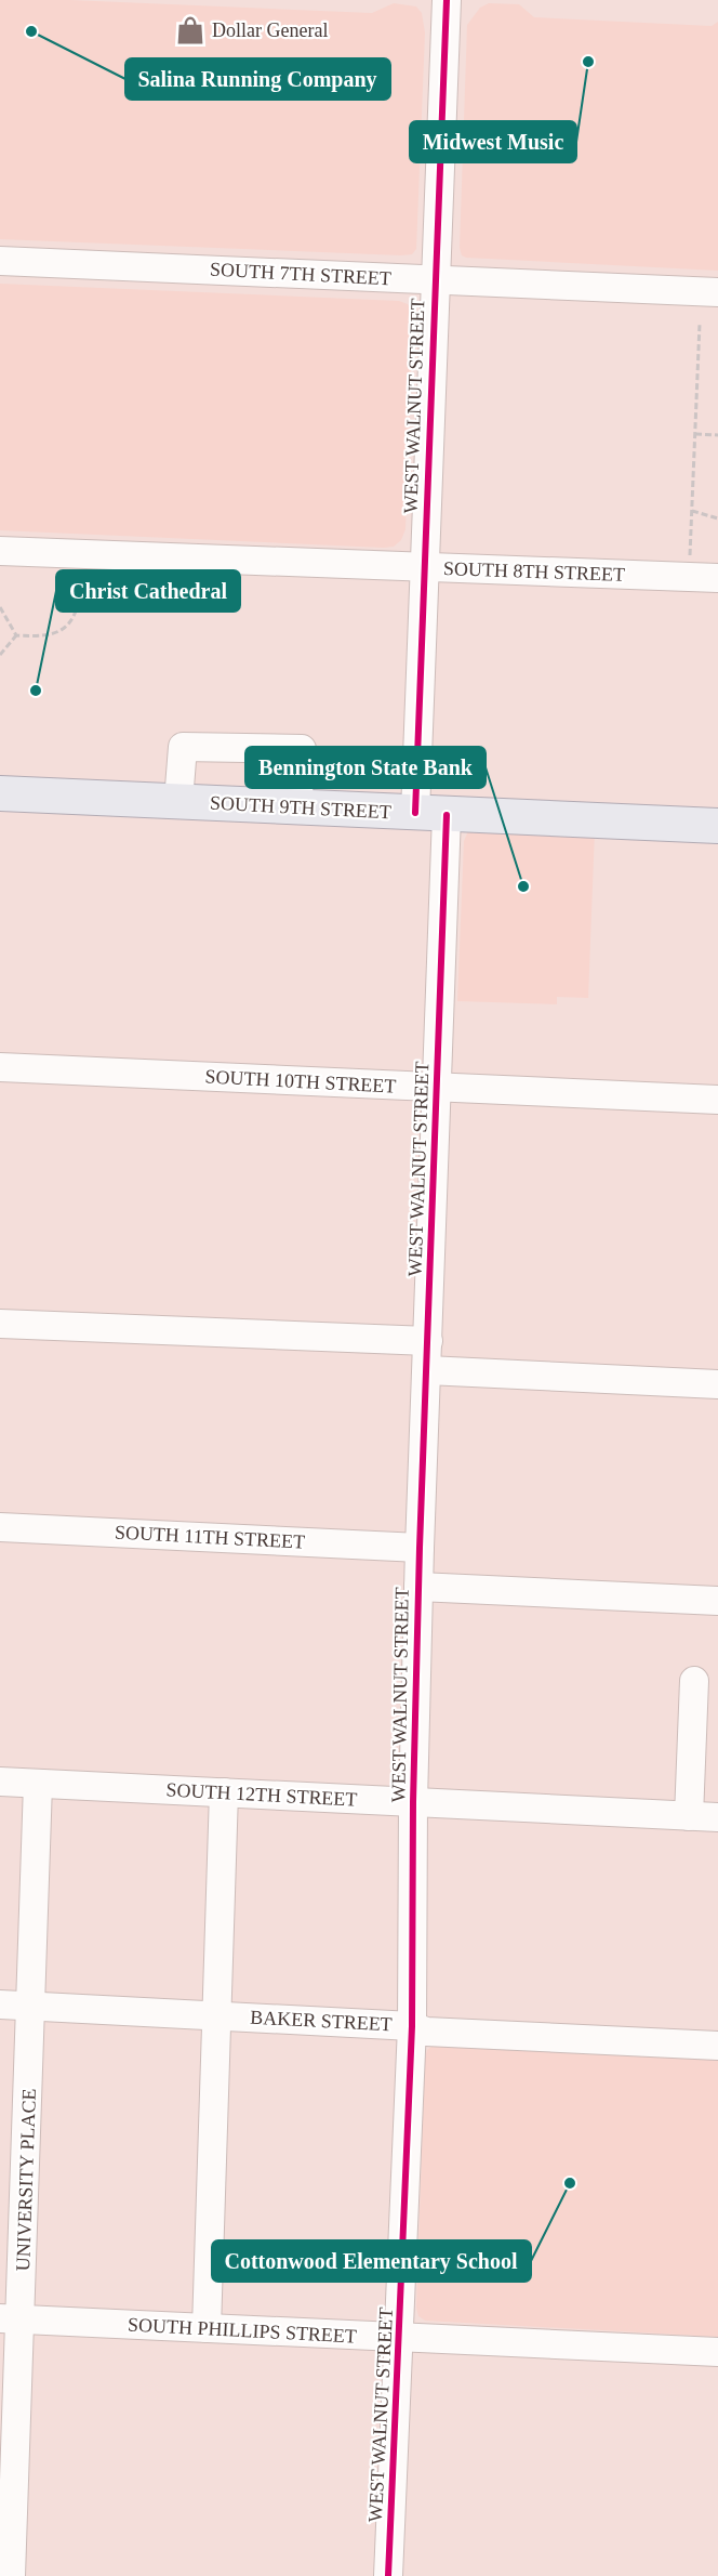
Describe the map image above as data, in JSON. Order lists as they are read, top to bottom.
{
  "streets": {
    "main road": ["SOUTH 9TH STREET"],
    "street": [
      "SOUTH 7TH STREET",
      "WEST WALNUT STREET",
      "SOUTH 8TH STREET",
      "SOUTH 10TH STREET",
      "SOUTH 11TH STREET",
      "SOUTH 12TH STREET",
      "BAKER STREET",
      "UNIVERSITY PLACE",
      "SOUTH PHILLIPS STREET"
    ]
  },
  "crossings": [
    ["SOUTH 7TH STREET", "WEST WALNUT STREET"],
    ["WEST WALNUT STREET", "SOUTH 8TH STREET"],
    ["WEST WALNUT STREET", "SOUTH 9TH STREET"],
    ["WEST WALNUT STREET", "SOUTH 10TH STREET"],
    ["WEST WALNUT STREET", "SOUTH 11TH STREET"],
    ["WEST WALNUT STREET", "SOUTH 12TH STREET"],
    ["WEST WALNUT STREET", "BAKER STREET"],
    ["WEST WALNUT STREET", "SOUTH PHILLIPS STREET"],
    ["SOUTH 12TH STREET", "UNIVERSITY PLACE"],
    ["BAKER STREET", "UNIVERSITY PLACE"],
    ["UNIVERSITY PLACE", "SOUTH PHILLIPS STREET"]
  ],
  "places": {
    "shop": ["Dollar General"],
    "other": [
      "Salina Running Company",
      "Midwest Music",
      "Christ Cathedral",
      "Bennington State Bank",
      "Cottonwood Elementary School"
    ]
  }
}
